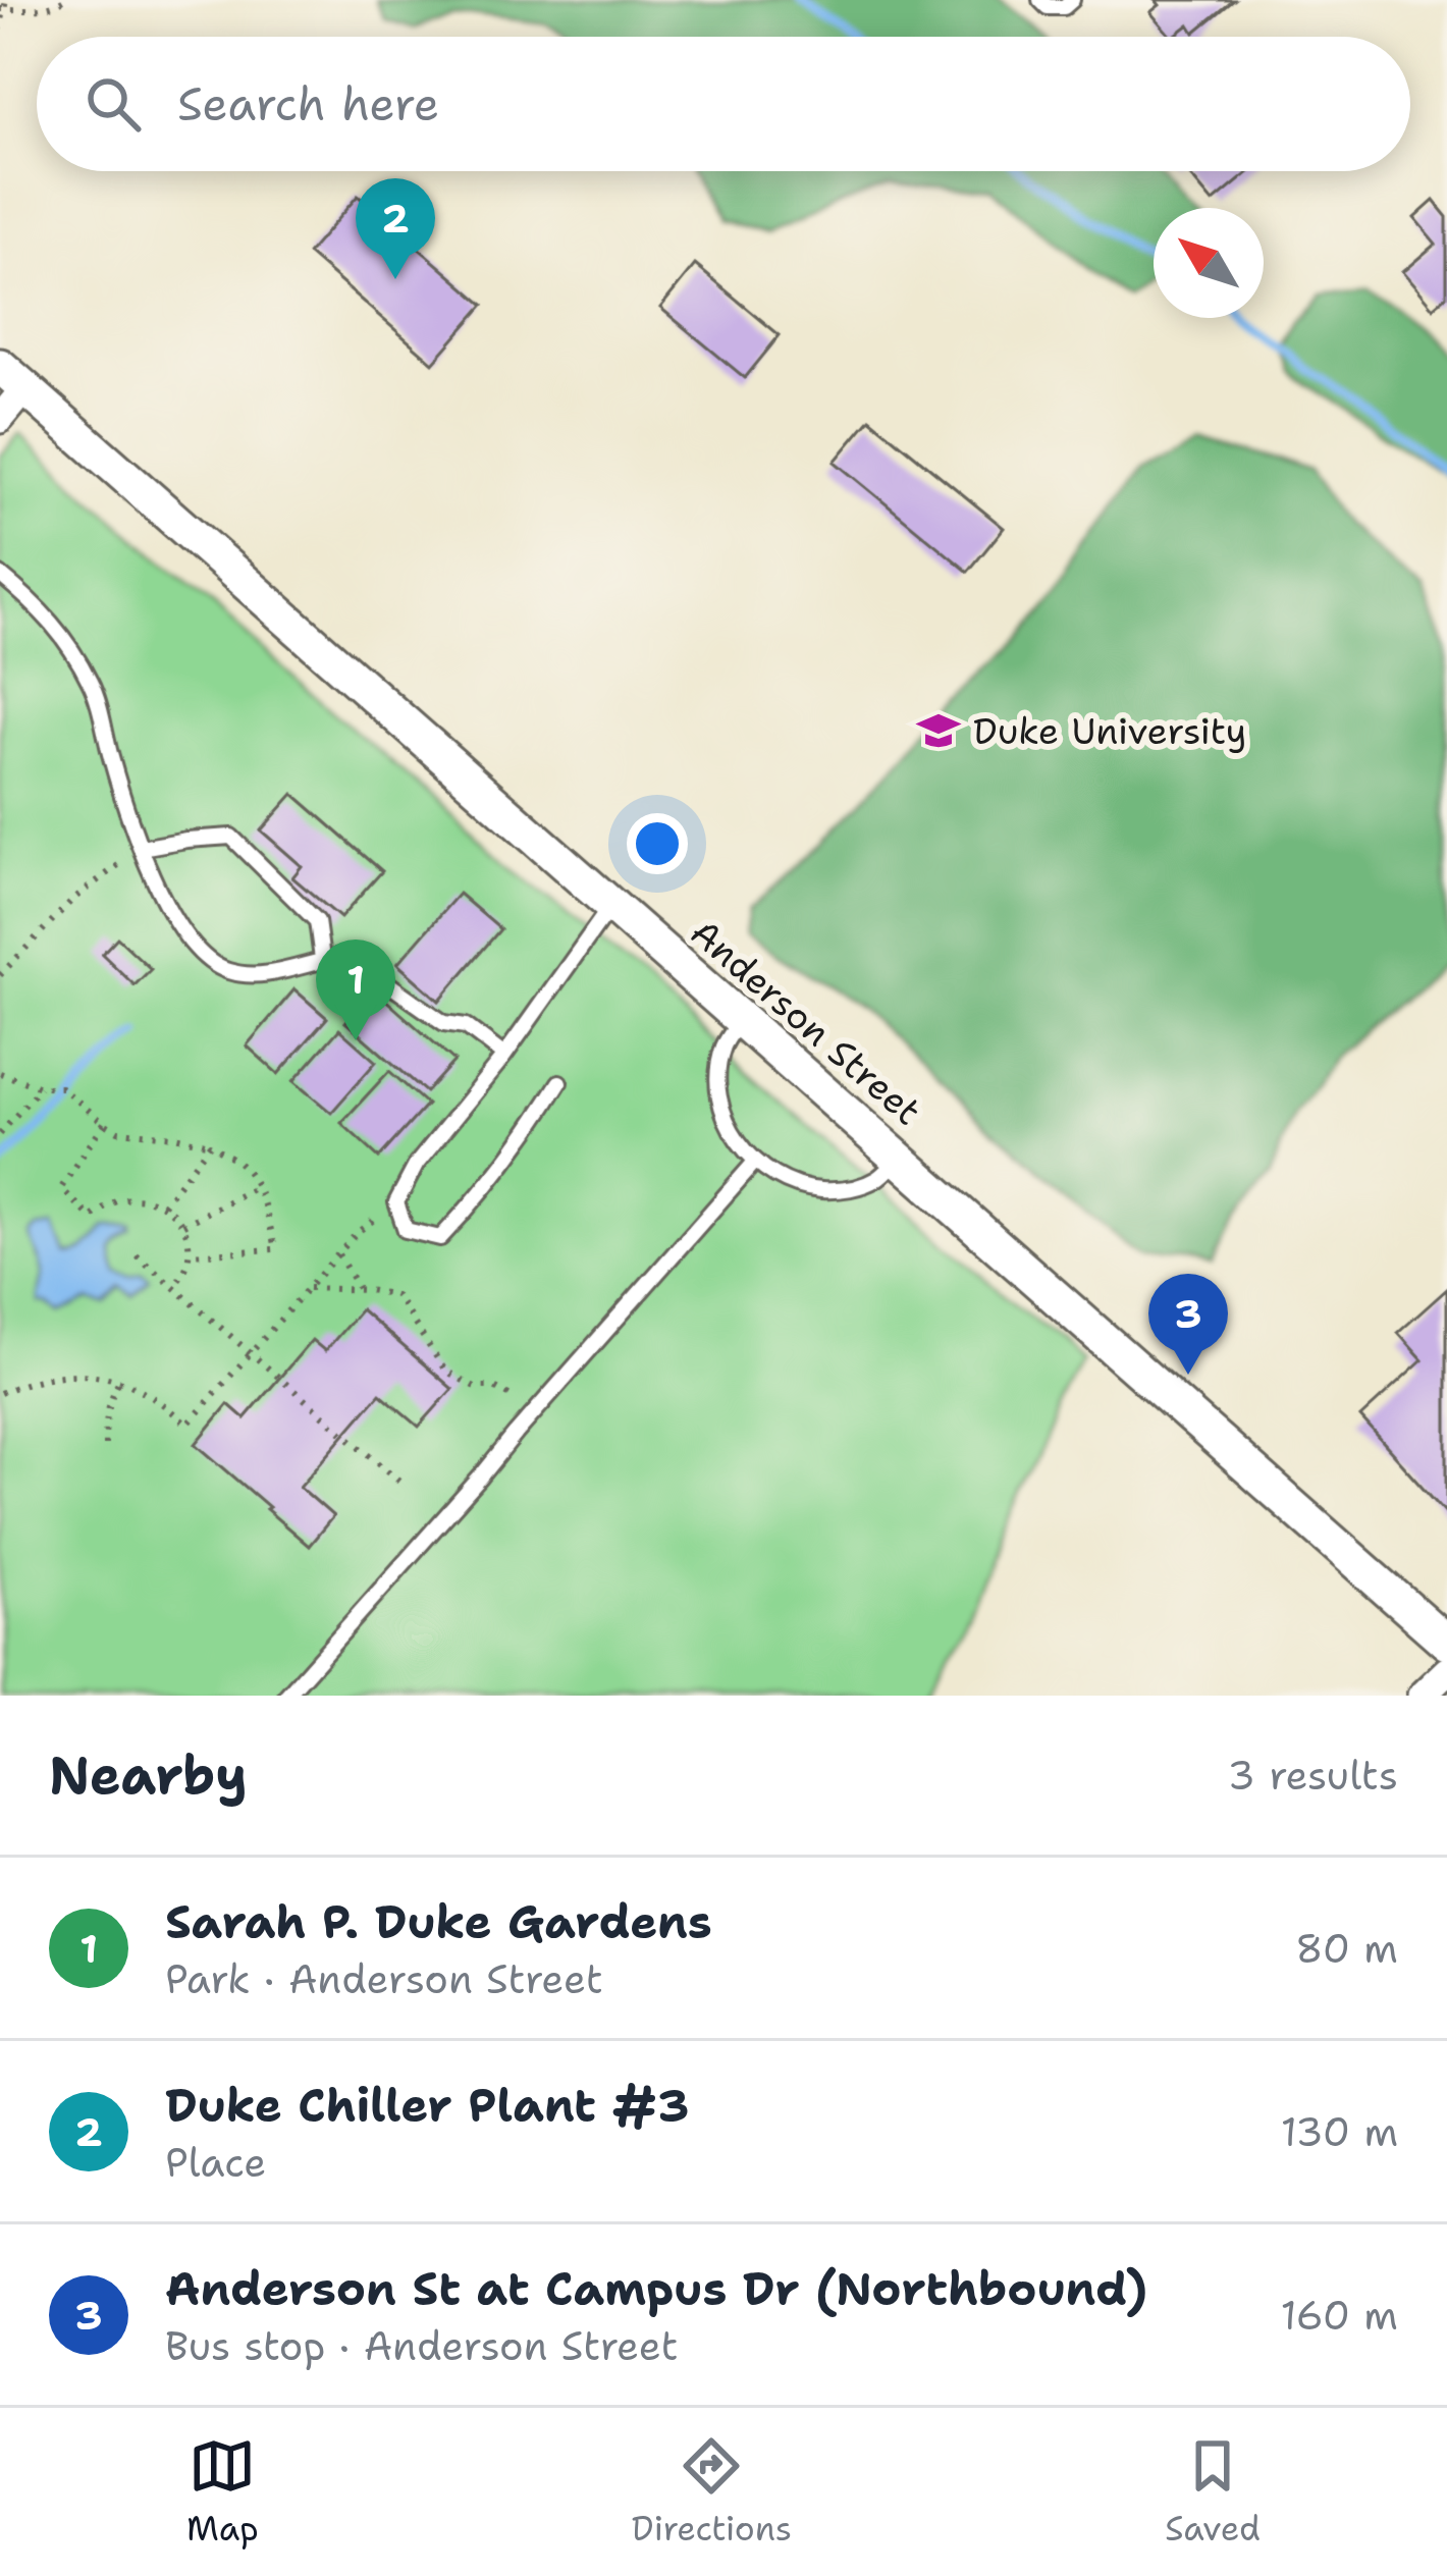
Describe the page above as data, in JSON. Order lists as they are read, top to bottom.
{
  "streets": {
    "street": ["Anderson Street"]
  },
  "places": {
    "school or university": ["Duke University"]
  },
  "north": "top left",
  "page": {
    "search": "Search here",
    "pins": ["2", "1", "3"],
    "heading": ["Nearby", "3 results"],
    "list": [
      {
        "mark": "1",
        "name": "Sarah P. Duke Gardens",
        "note": "Park · Anderson Street",
        "value": "80 m"
      },
      {
        "mark": "2",
        "name": "Duke Chiller Plant #3",
        "note": "Place",
        "value": "130 m"
      },
      {
        "mark": "3",
        "name": "Anderson St at Campus Dr (Northbound)",
        "note": "Bus stop · Anderson Street",
        "value": "160 m"
      }
    ],
    "nav": ["Map", "Directions", "Saved"]
  }
}
